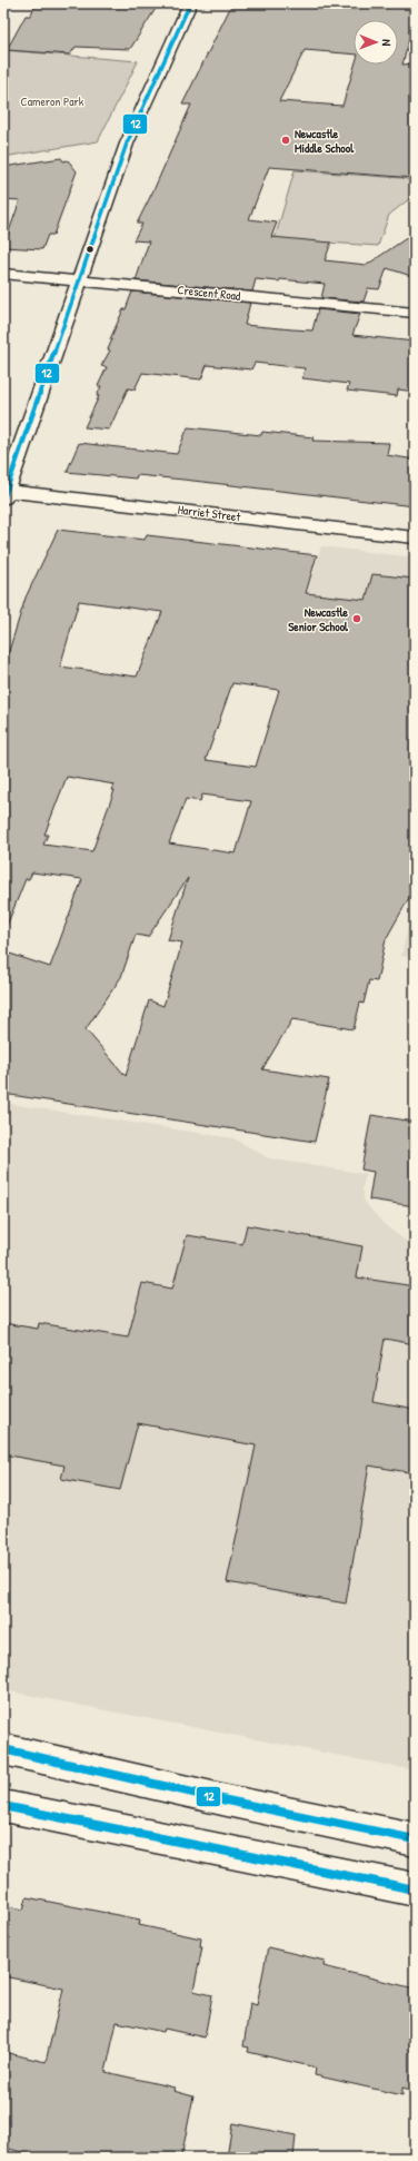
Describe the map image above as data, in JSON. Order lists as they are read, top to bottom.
{
  "streets": {
    "street": ["Crescent Road", "Harriet Street"]
  },
  "parks": ["Cameron Park"],
  "places": ["Newcastle Middle School", "Newcastle Senior School"],
  "lines": ["transit line 12"],
  "north": "right"
}
